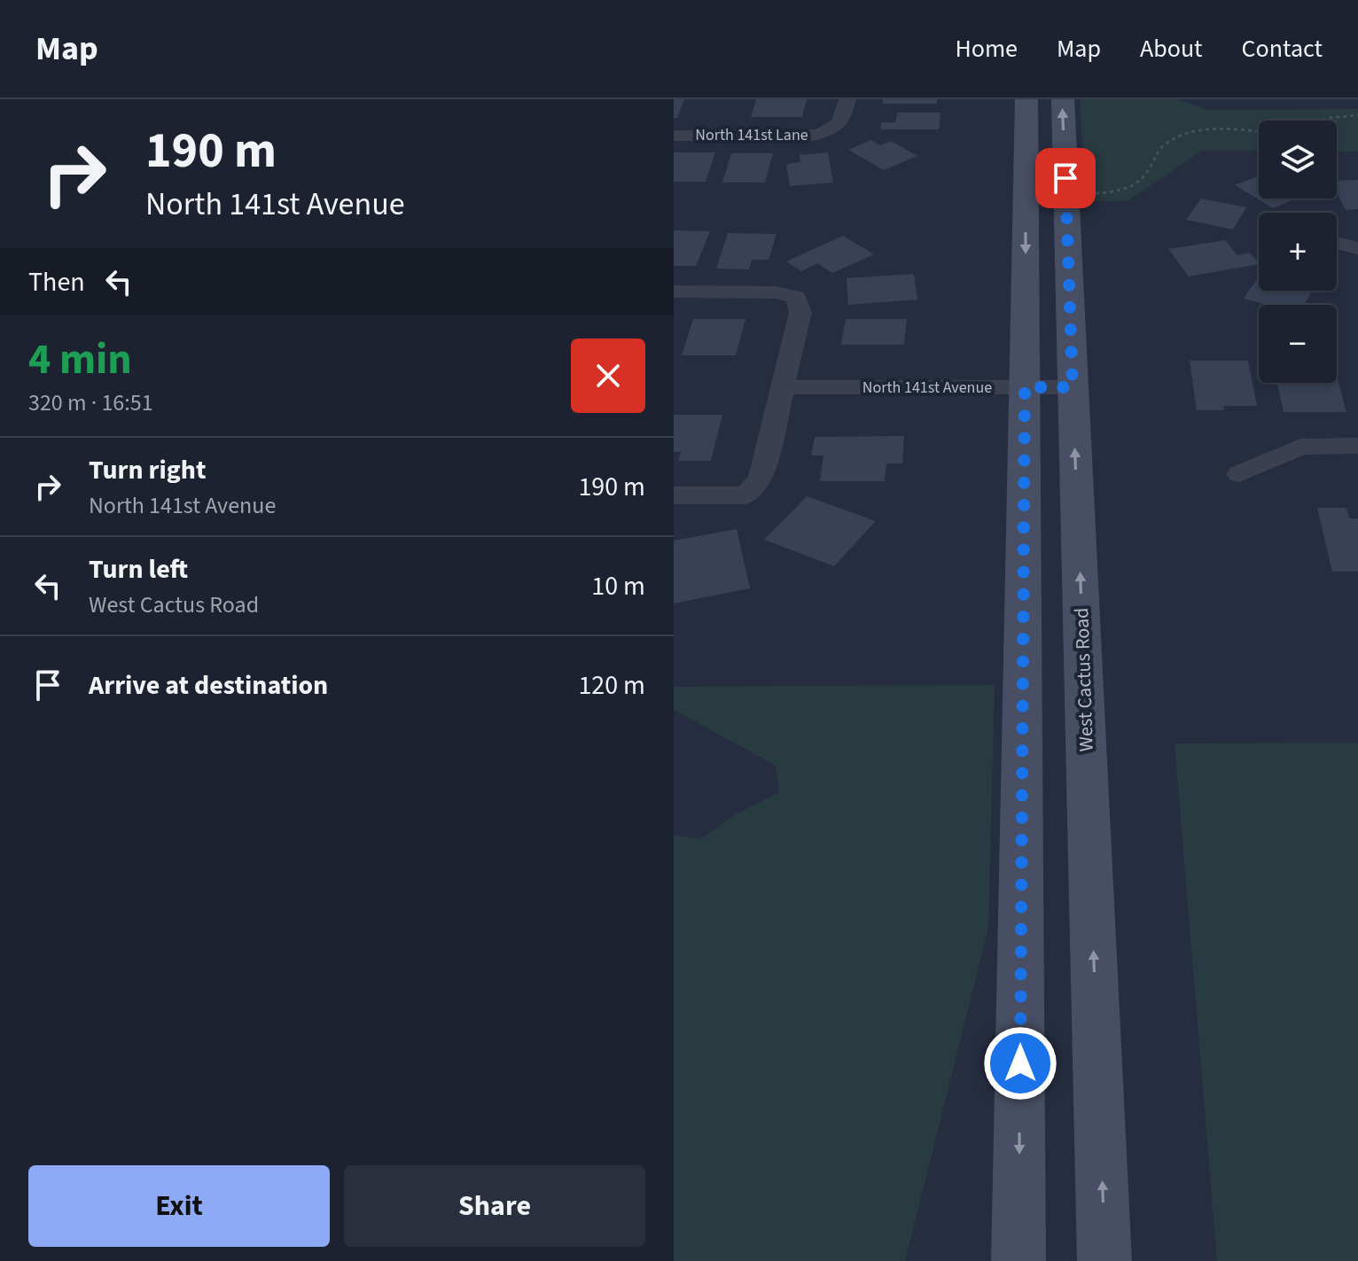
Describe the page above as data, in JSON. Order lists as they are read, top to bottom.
{
  "streets": {
    "main road": ["West Cactus Road"],
    "street": ["North 141st Lane", "North 141st Avenue"]
  },
  "crossings": [
    ["North 141st Avenue", "West Cactus Road"]
  ],
  "page": {
    "header": "Map",
    "nav": [
      "Home",
      "Map",
      "About",
      "Contact"
    ],
    "turn": ["190 m", "North 141st Avenue"],
    "map_buttons": ["+", "−"],
    "then": "Then",
    "heading": ["4 min", "320 m · 16:51"],
    "list": [
      {
        "name": "Turn right",
        "note": "North 141st Avenue",
        "value": "190 m"
      },
      {
        "name": "Turn left",
        "note": "West Cactus Road",
        "value": "10 m"
      },
      {
        "name": "Arrive at destination",
        "value": "120 m"
      }
    ],
    "buttons": ["Exit", "Share"]
  }
}
